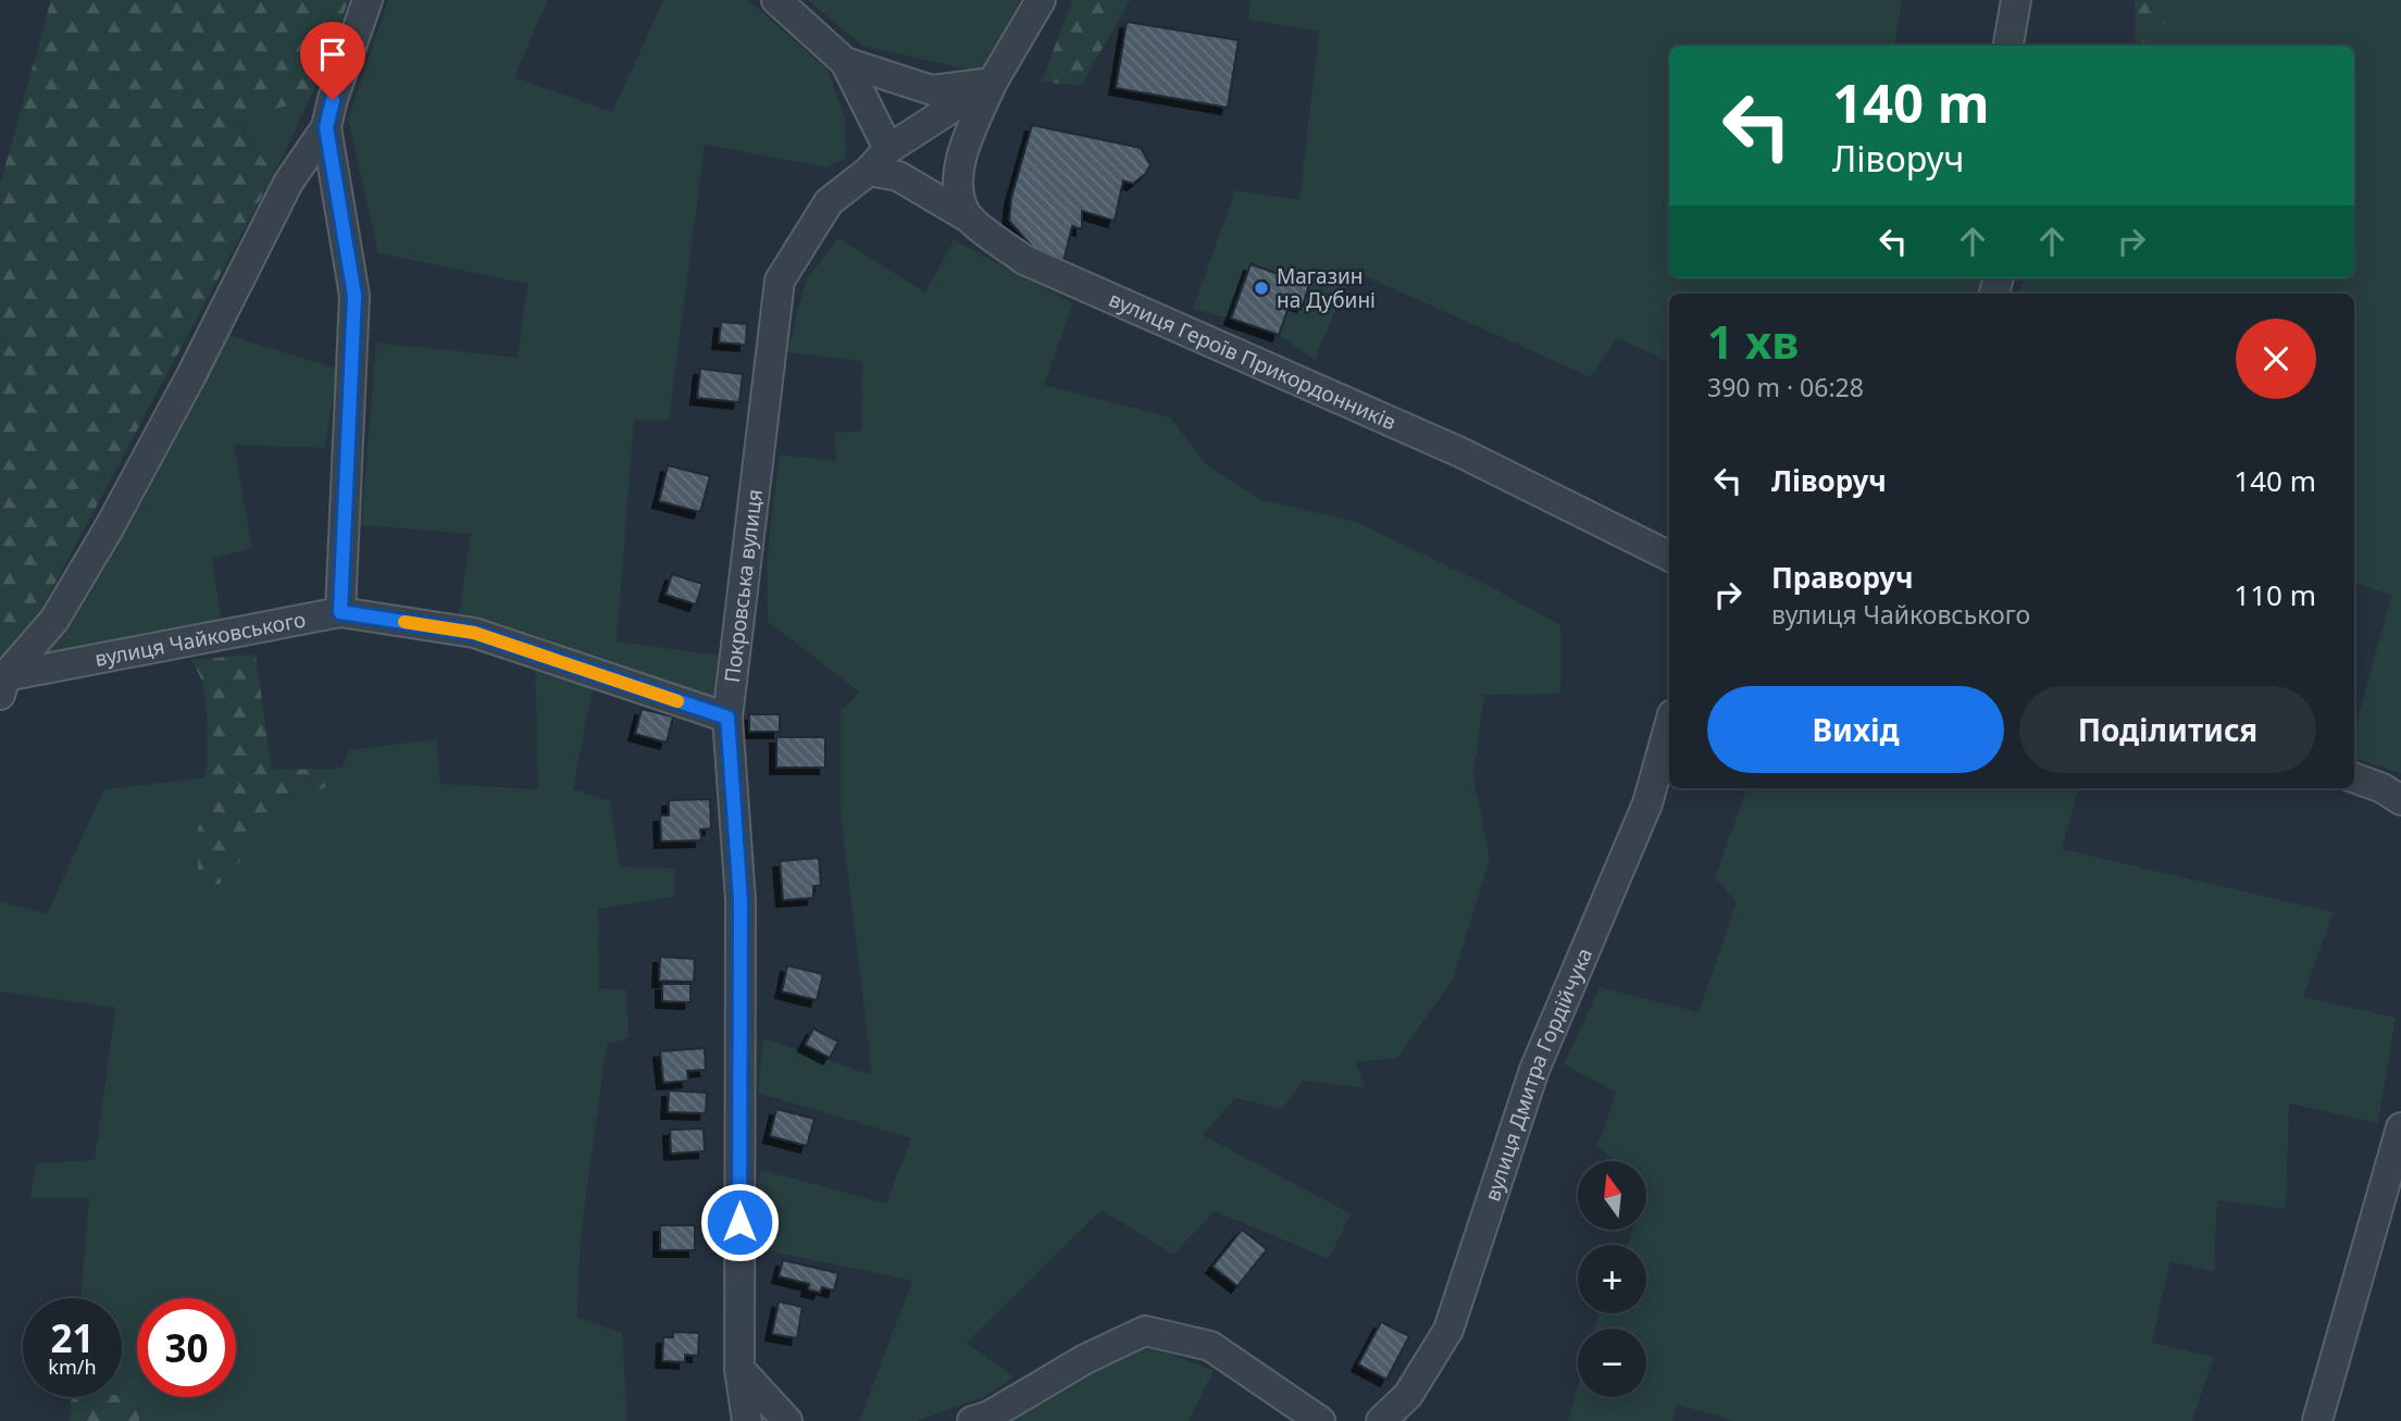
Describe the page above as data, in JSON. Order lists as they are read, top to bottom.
{
  "streets": {
    "street": [
      "вулиця Героїв Прикордонників",
      "Покровська вулиця",
      "вулиця Чайковського",
      "вулиця Дмитра Гордійчука"
    ]
  },
  "crossings": [
    ["вулиця Героїв Прикордонників", "Покровська вулиця"],
    ["Покровська вулиця", "вулиця Чайковського"]
  ],
  "places": ["Магазин на Дубині"],
  "north": "top",
  "page": {
    "turn": ["140 m", "Ліворуч"],
    "heading": ["1 хв", "390 m · 06:28"],
    "list": [
      {
        "name": "Ліворуч",
        "value": "140 m"
      },
      {
        "name": "Праворуч",
        "note": "вулиця Чайковського",
        "value": "110 m"
      }
    ],
    "buttons": ["Вихід", "Поділитися"],
    "map_buttons": ["+", "−"],
    "speed": "21 km/h",
    "limit": "30"
  }
}
